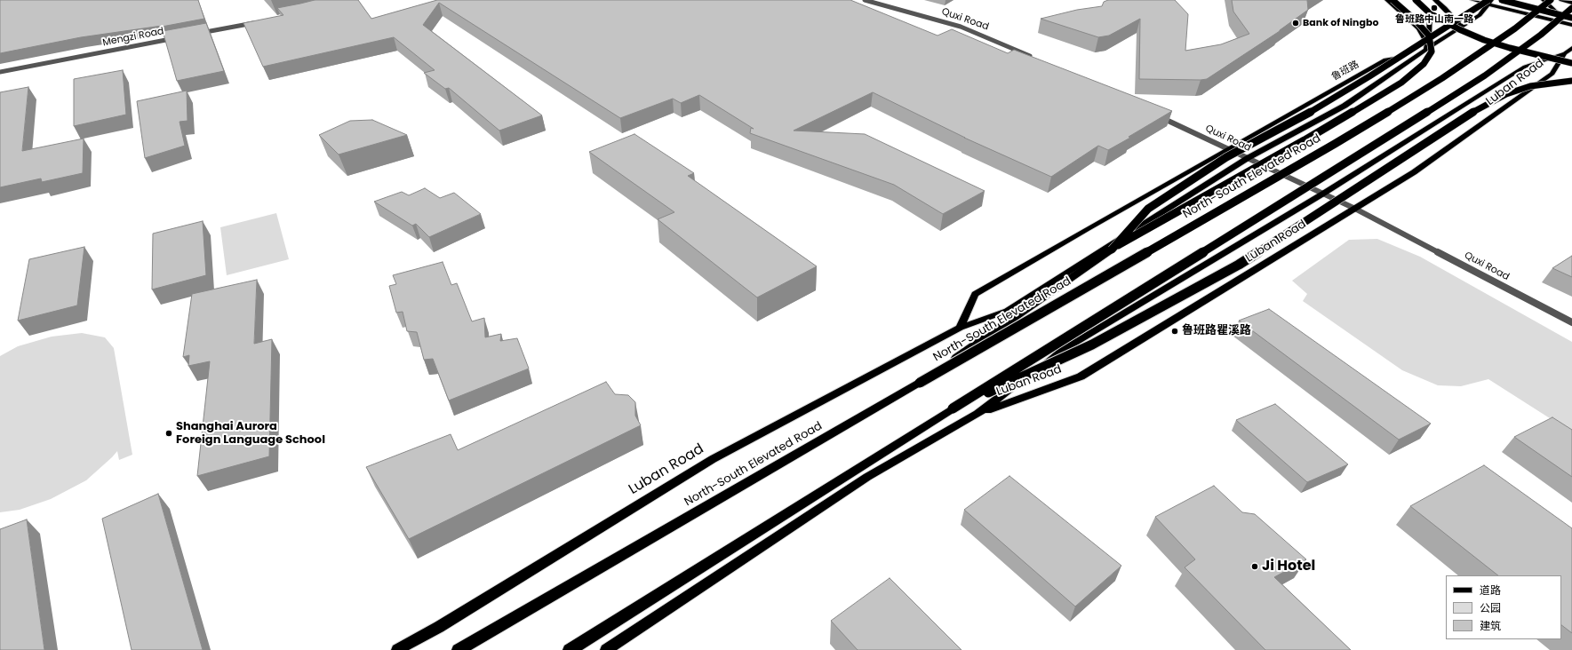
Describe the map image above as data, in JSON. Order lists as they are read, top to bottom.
{
  "streets": {
    "highway": ["North-South Elevated Road"],
    "main road": ["Luban Road"],
    "street": ["Quxi Road", "Mengzi Road"]
  },
  "crossings": [
    ["Quxi Road", "Luban Road"]
  ],
  "places": [
    "鲁班路中山南一路",
    "Bank of Ningbo",
    "鲁班路瞿溪路",
    "Shanghai Aurora Foreign Language School",
    "Ji Hotel"
  ],
  "legend": ["道路", "公园", "建筑"]
}
